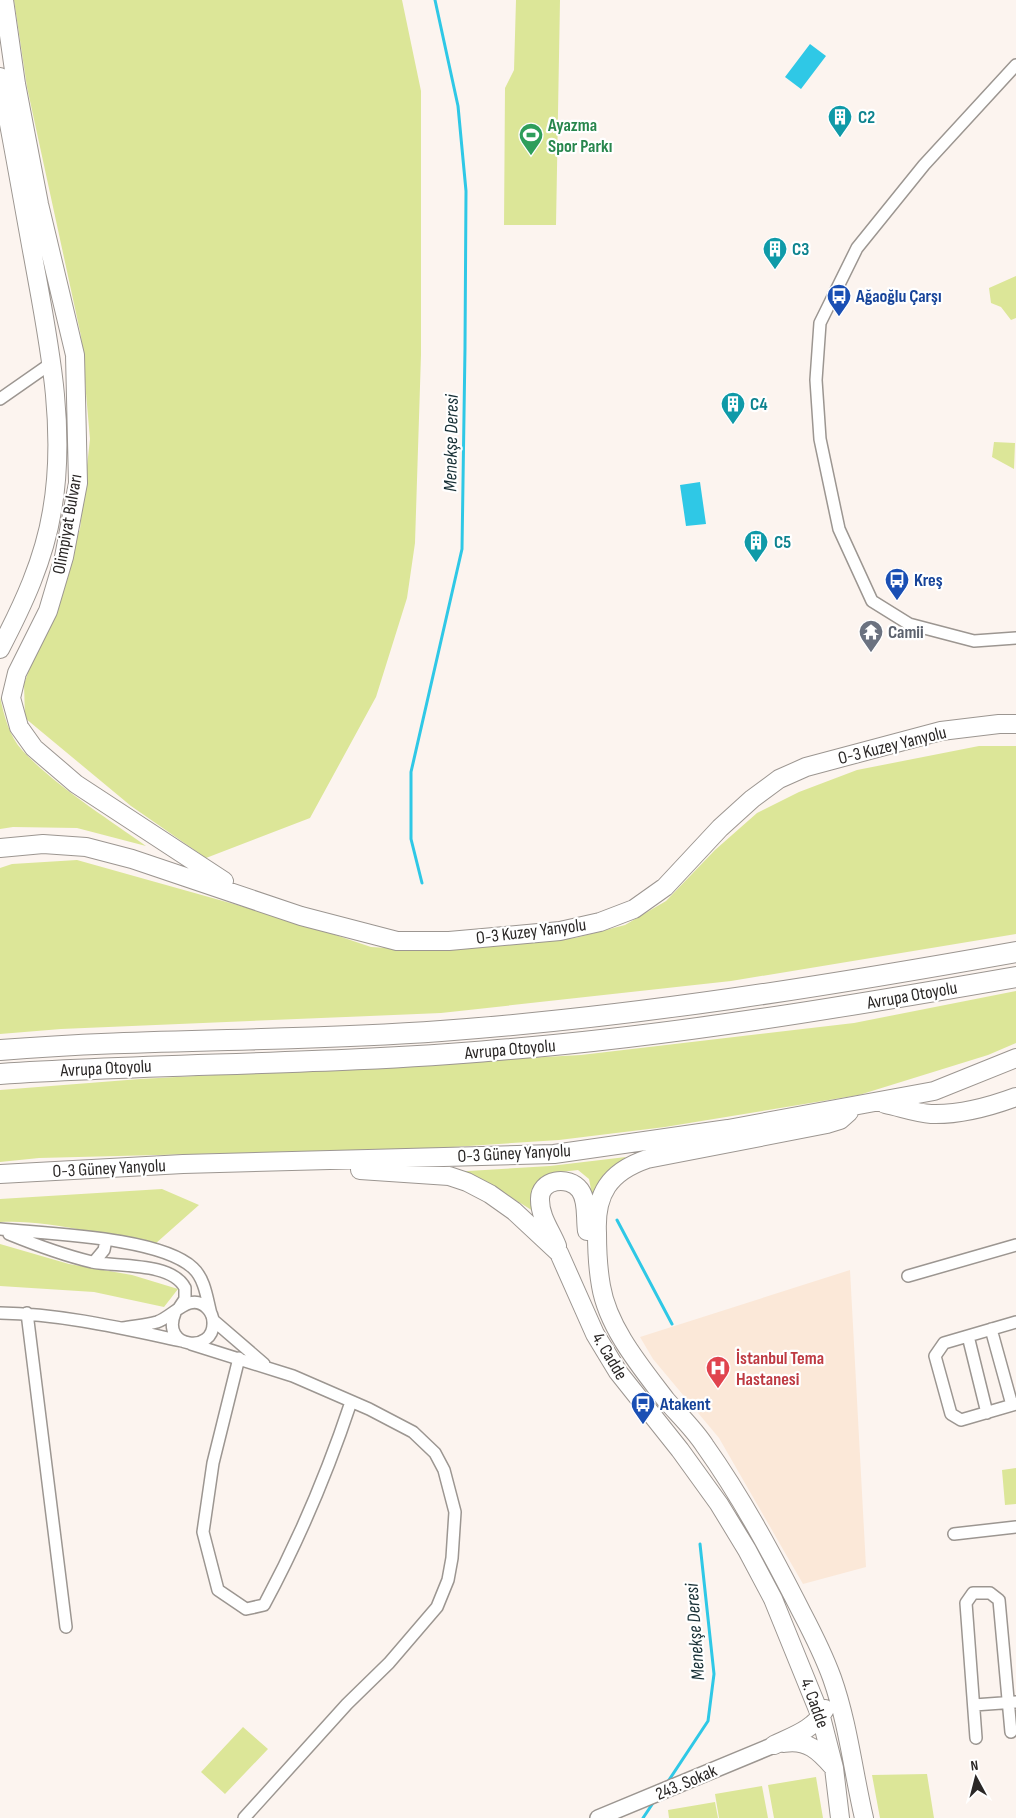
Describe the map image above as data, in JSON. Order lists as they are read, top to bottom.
{
  "streets": {
    "highway": ["Avrupa Otoyolu"],
    "main road": [
      "Olimpiyat Bulvarı",
      "O-3 Kuzey Yanyolu",
      "O-3 Güney Yanyolu",
      "4. Cadde"
    ],
    "street": ["243. Sokak"]
  },
  "crossings": [
    ["Olimpiyat Bulvarı", "O-3 Kuzey Yanyolu"],
    ["O-3 Güney Yanyolu", "4. Cadde"]
  ],
  "water": ["Menekşe Deresi"],
  "places": {
    "building": [
      "C2",
      "C3",
      "C4",
      "C5"
    ],
    "sports": ["Ayazma Spor Parkı"],
    "bus stop": ["Ağaoğlu Çarşı", "Kreş", "Atakent"],
    "temple": ["Camii"],
    "hospital": ["İstanbul Tema Hastanesi"]
  },
  "north": "top"
}
